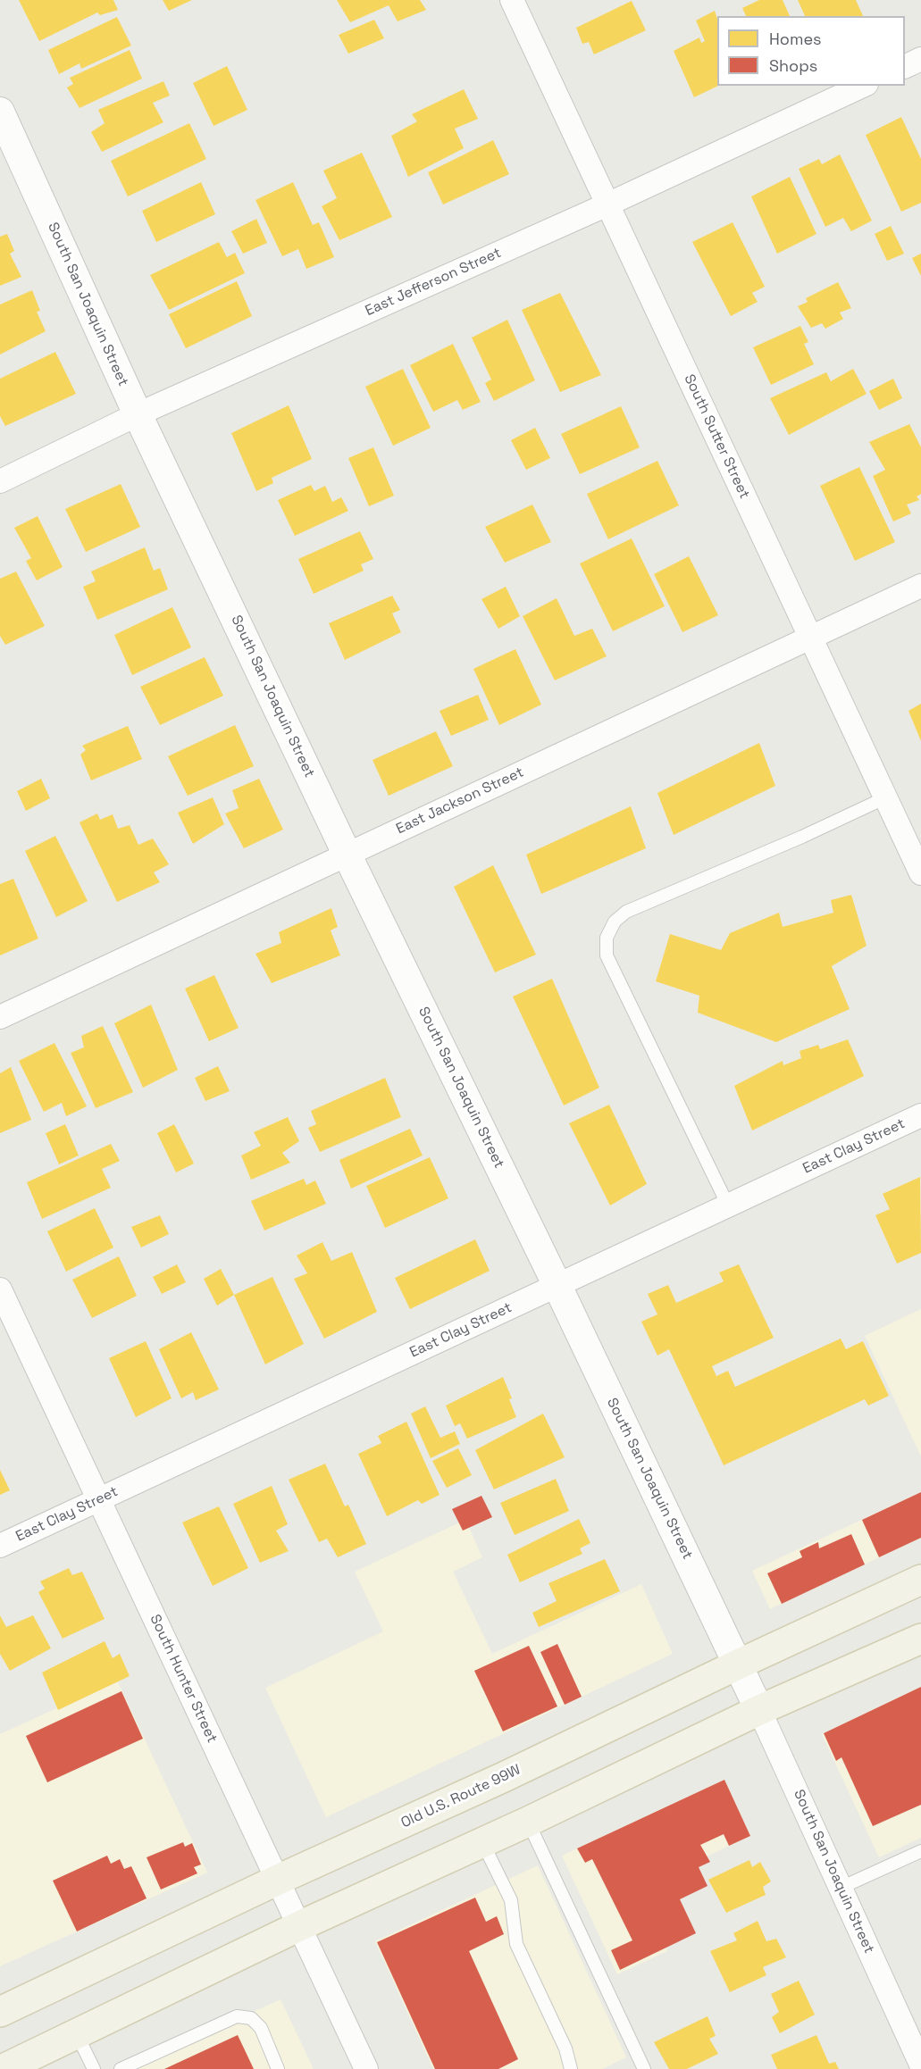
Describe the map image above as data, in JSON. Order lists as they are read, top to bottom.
{
  "streets": {
    "main road": ["Old U.S. Route 99W"],
    "street": [
      "East Jefferson Street",
      "South San Joaquin Street",
      "South Sutter Street",
      "East Jackson Street",
      "East Clay Street",
      "South Hunter Street"
    ]
  },
  "crossings": [
    ["East Jefferson Street", "South San Joaquin Street"],
    ["East Jefferson Street", "South Sutter Street"],
    ["South San Joaquin Street", "East Jackson Street"],
    ["South San Joaquin Street", "East Clay Street"],
    ["South San Joaquin Street", "Old U.S. Route 99W"],
    ["South Sutter Street", "East Jackson Street"],
    ["East Clay Street", "South Hunter Street"],
    ["South Hunter Street", "Old U.S. Route 99W"]
  ],
  "legend": ["Homes", "Shops"]
}
